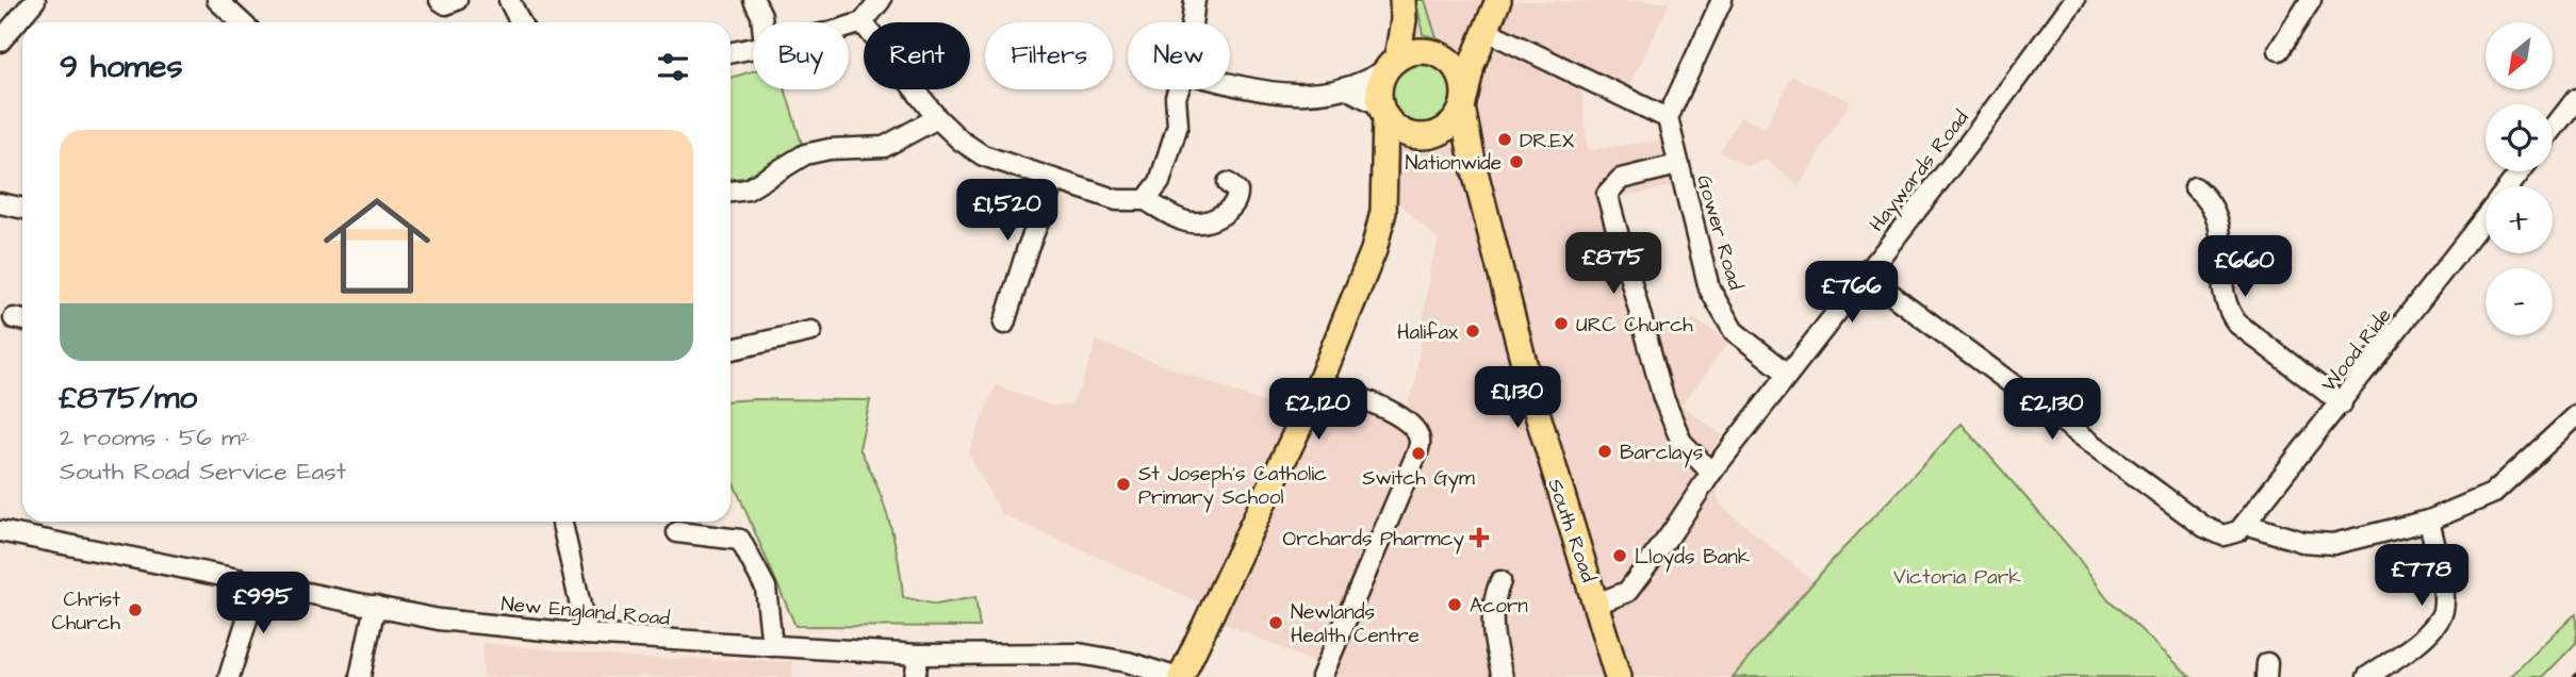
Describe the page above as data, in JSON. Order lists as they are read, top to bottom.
{
  "streets": {
    "main road": ["South Road"],
    "street": [
      "Haywards Road",
      "Gower Road",
      "Wood Ride",
      "New England Road"
    ]
  },
  "crossings": [
    ["Haywards Road", "Gower Road"],
    ["Haywards Road", "South Road"]
  ],
  "parks": ["Victoria Park"],
  "places": {
    "other": [
      "DR.EX",
      "Nationwide",
      "URC Church",
      "Halifax",
      "Barclays",
      "Switch Gym",
      "St Joseph's Catholic Primary School",
      "Lloyds Bank",
      "Acorn",
      "Christ Church",
      "Newlands Health Centre"
    ],
    "health": ["Orchards Pharmcy"]
  },
  "north": "bottom left",
  "page": {
    "map_buttons": ["+", "−"],
    "chip": [
      "Buy",
      "Rent",
      "Filters",
      "New"
    ],
    "heading": "9 homes",
    "list": [
      {
        "name": "£875/mo",
        "note": "2 rooms · 56 m² · South Road Service East"
      }
    ],
    "price": [
      "£1,520",
      "£875",
      "£660",
      "£766",
      "£1,130",
      "£2,120",
      "£2,130",
      "£778",
      "£995"
    ]
  }
}
